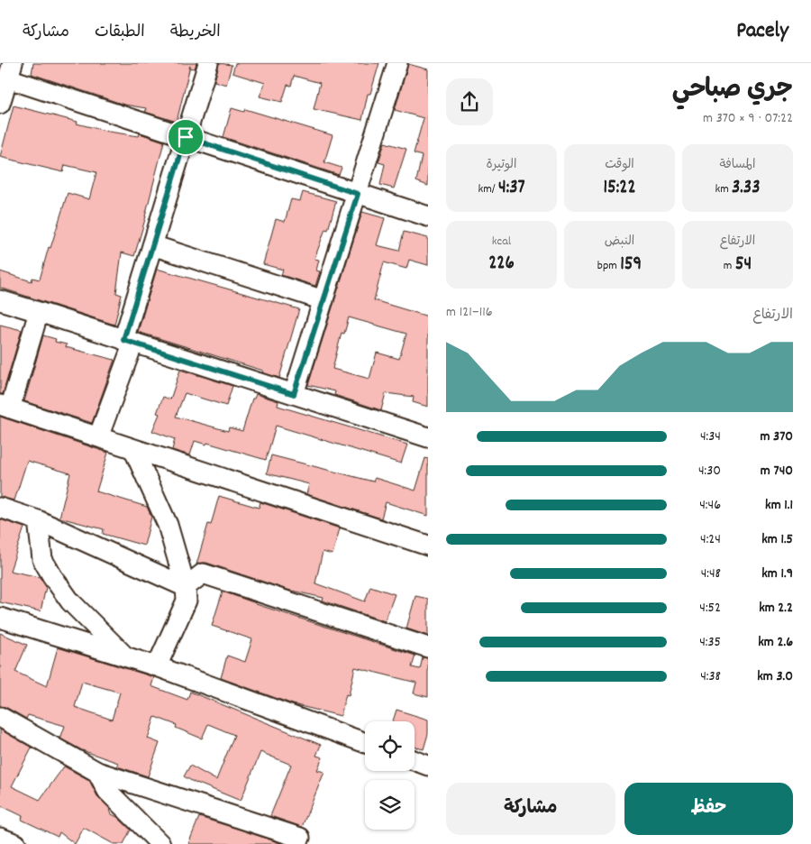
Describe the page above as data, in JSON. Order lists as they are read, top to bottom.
{
  "page": {
    "header": "Pacely",
    "nav": ["الخريطة", "الطبقات", "مشاركة"],
    "heading": ["جري صباحي", "07:22 · 9 × 370 m"],
    "stats": [
      ["المسافة", "3.33 km"],
      ["الوقت", "15:22"],
      ["الوتيرة", "4:37 /km"],
      ["الارتفاع", "54 m"],
      ["النبض", "159 bpm"],
      ["kcal", "226"]
    ],
    "chart": ["الارتفاع", "116–121 m"],
    "list": [
      {
        "name": "370 m",
        "note": "4:34"
      },
      {
        "name": "740 m",
        "note": "4:30"
      },
      {
        "name": "1.1 km",
        "note": "4:46"
      },
      {
        "name": "1.5 km",
        "note": "4:24"
      },
      {
        "name": "1.9 km",
        "note": "4:48"
      },
      {
        "name": "2.2 km",
        "note": "4:52"
      },
      {
        "name": "2.6 km",
        "note": "4:35"
      },
      {
        "name": "3.0 km",
        "note": "4:38"
      }
    ],
    "buttons": ["حفظ", "مشاركة"]
  }
}
